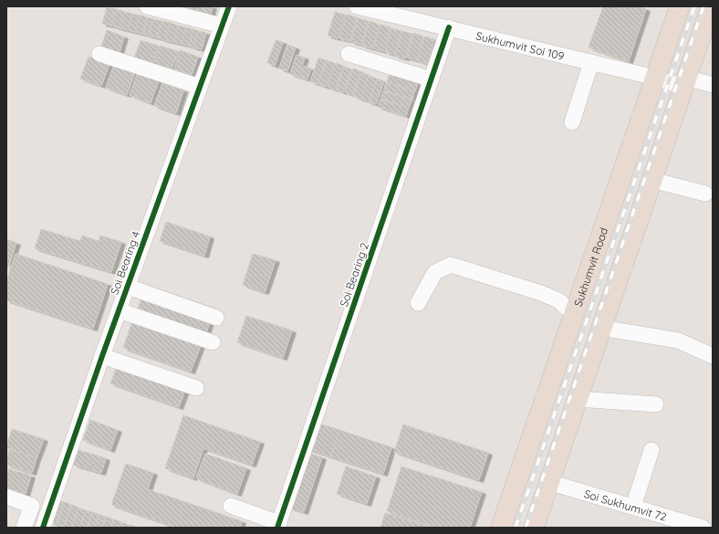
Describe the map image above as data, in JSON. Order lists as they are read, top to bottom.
{
  "streets": {
    "highway": ["Sukhumvit Road"],
    "street": [
      "Sukhumvit Soi 109",
      "Soi Bearing 4",
      "Soi Bearing 2",
      "Soi Sukhumvit 72"
    ]
  },
  "crossings": [
    ["Sukhumvit Soi 109", "Sukhumvit Road"],
    ["Sukhumvit Soi 109", "Soi Bearing 2"]
  ]
}
